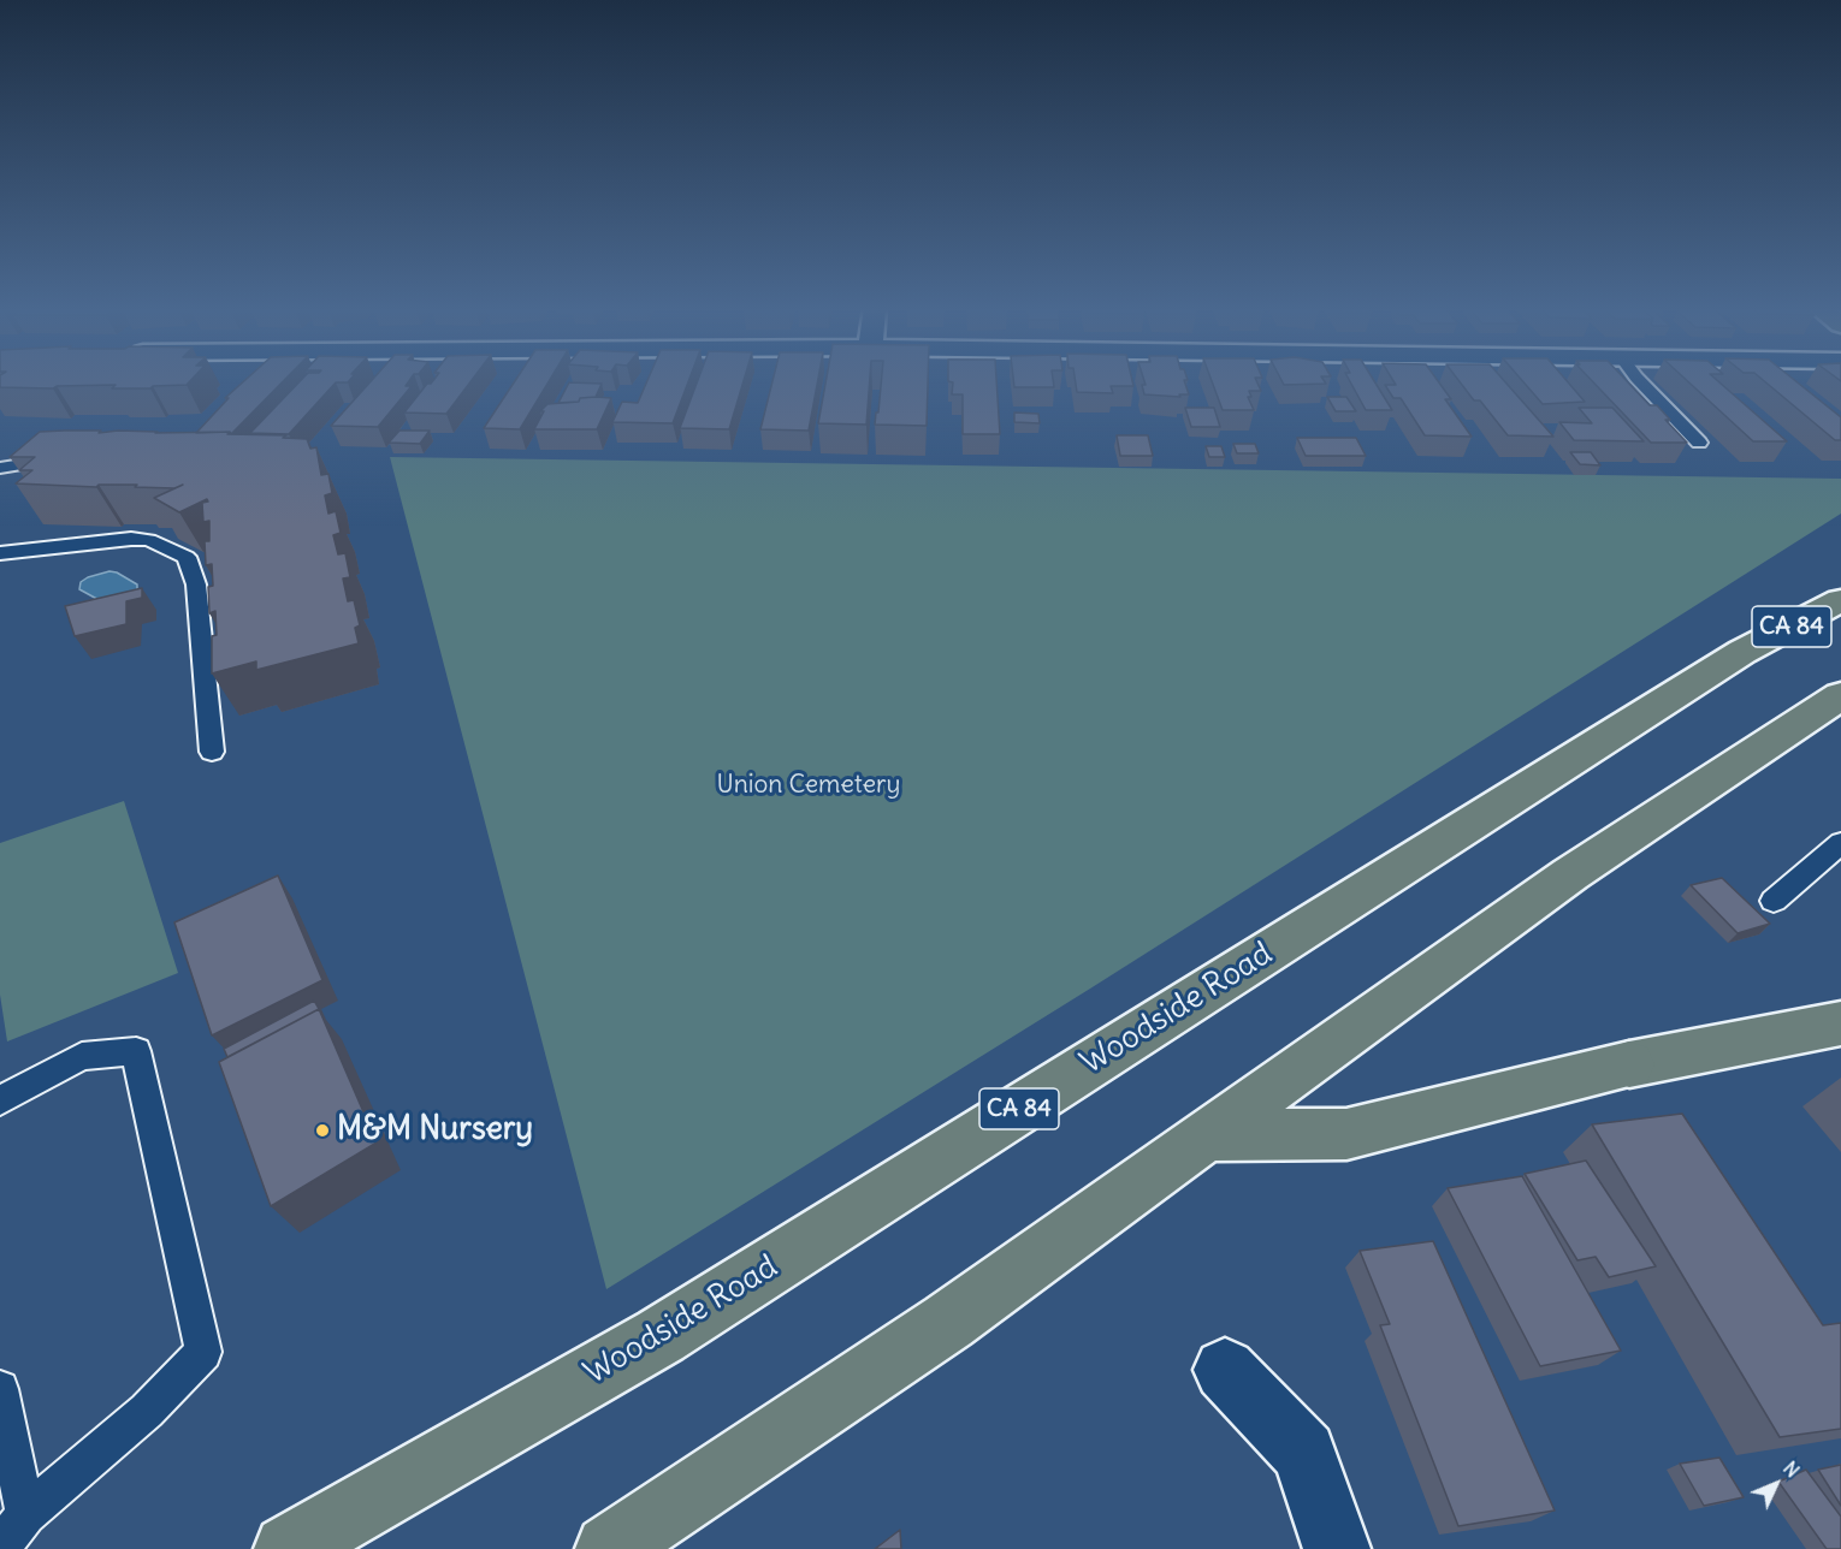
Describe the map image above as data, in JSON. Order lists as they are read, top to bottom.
{
  "streets": {
    "main road": ["CA 84", "Woodside Road"]
  },
  "parks": ["Union Cemetery"],
  "places": ["M&M Nursery"],
  "north": "top right"
}
